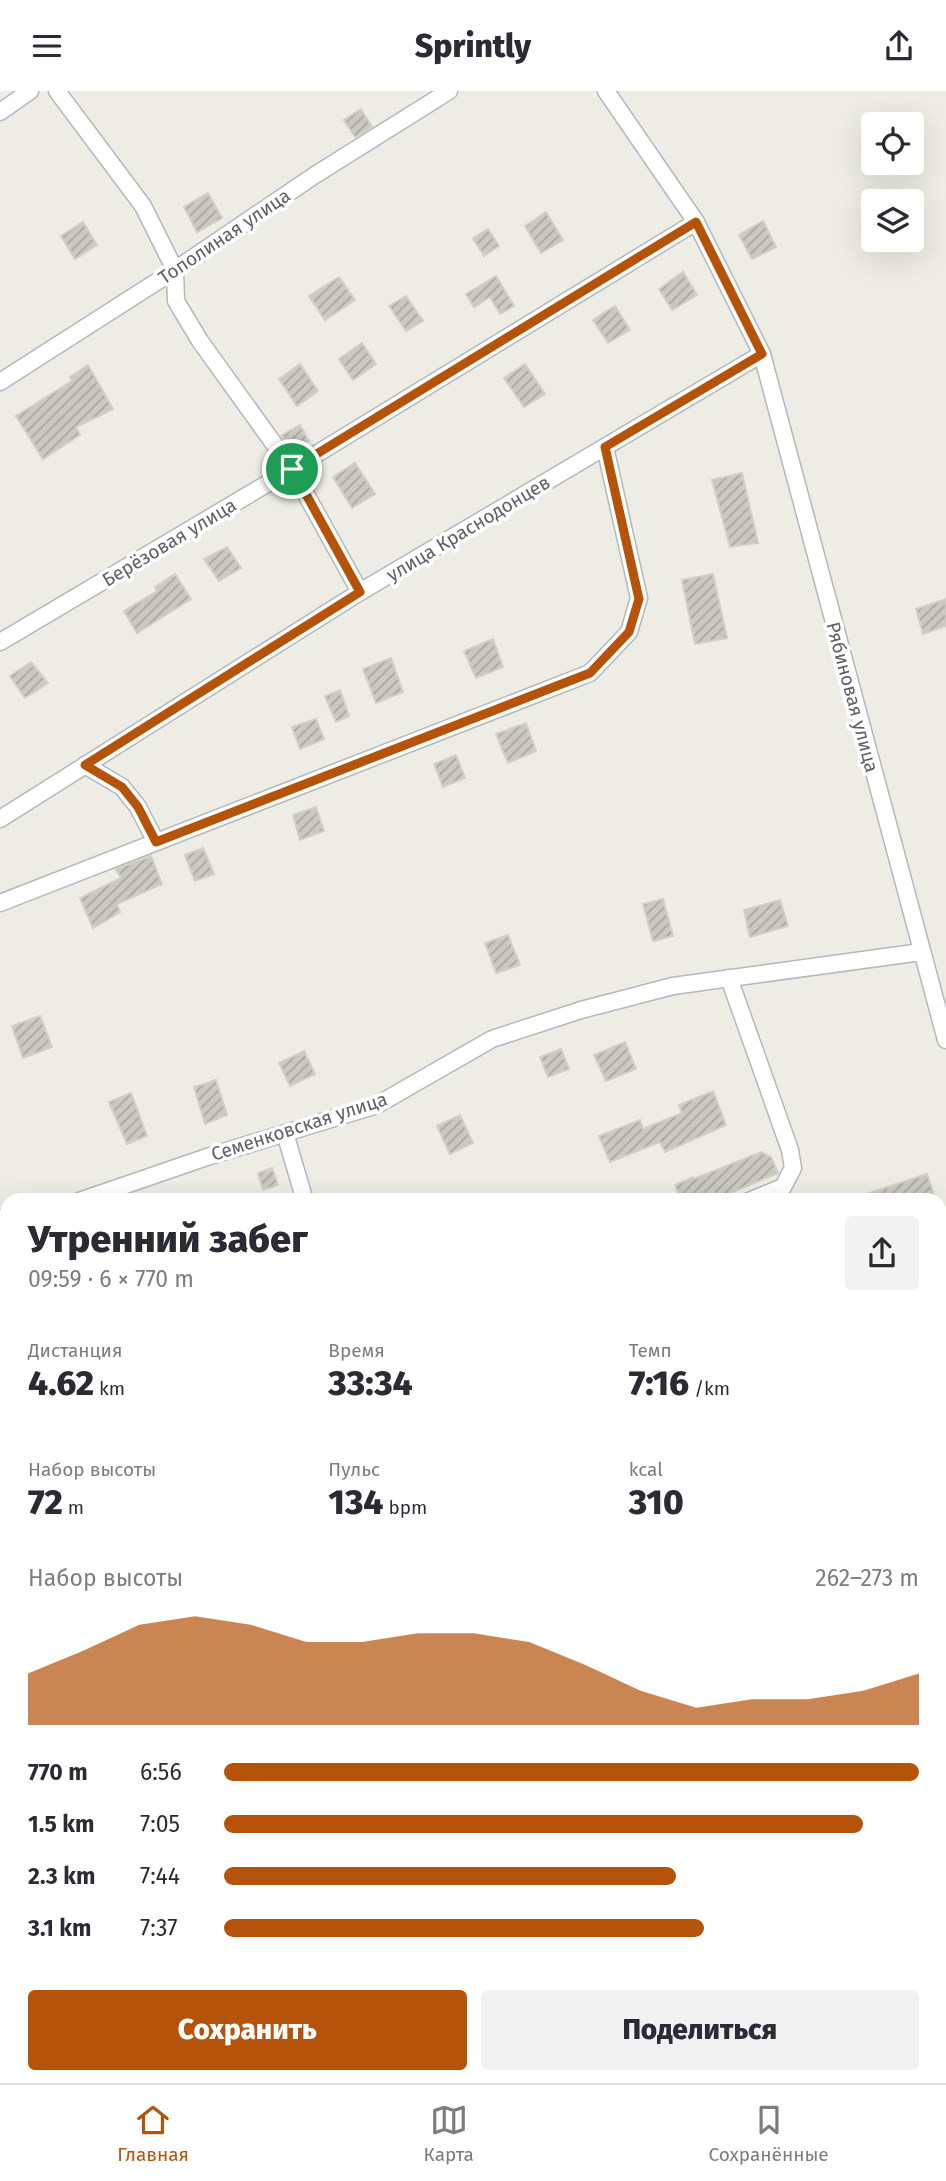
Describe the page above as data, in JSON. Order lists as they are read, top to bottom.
{
  "streets": {
    "street": [
      "Тополиная улица",
      "улица Краснодонцев",
      "Берёзовая улица",
      "Рябиновая улица",
      "Семенковская улица"
    ]
  },
  "crossings": [
    ["улица Краснодонцев", "Рябиновая улица"],
    ["Берёзовая улица", "Рябиновая улица"],
    ["Рябиновая улица", "Семенковская улица"]
  ],
  "page": {
    "header": "Sprintly",
    "heading": ["Утренний забег", "09:59 · 6 × 770 m"],
    "stats": [
      ["Дистанция", "4.62 km"],
      ["Время", "33:34"],
      ["Темп", "7:16 /km"],
      ["Набор высоты", "72 m"],
      ["Пульс", "134 bpm"],
      ["kcal", "310"]
    ],
    "chart": ["Набор высоты", "262–273 m"],
    "list": [
      {
        "name": "770 m",
        "note": "6:56"
      },
      {
        "name": "1.5 km",
        "note": "7:05"
      },
      {
        "name": "2.3 km",
        "note": "7:44"
      },
      {
        "name": "3.1 km",
        "note": "7:37"
      }
    ],
    "buttons": ["Сохранить", "Поделиться"],
    "tabs": ["Главная", "Карта", "Сохранённые"]
  }
}
